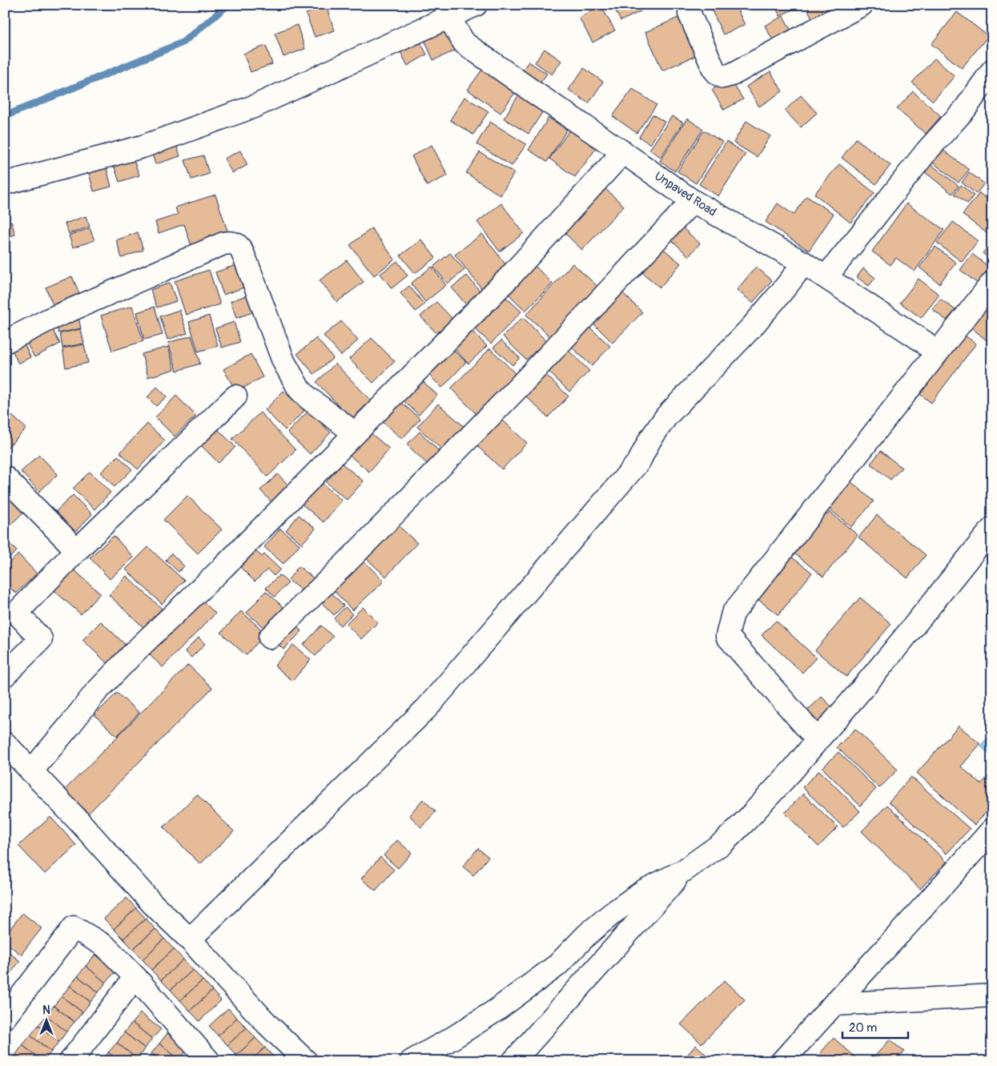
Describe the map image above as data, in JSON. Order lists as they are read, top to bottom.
{
  "streets": {
    "street": ["Unpaved Road"]
  },
  "scale_bar": "20 m",
  "north": "top"
}
